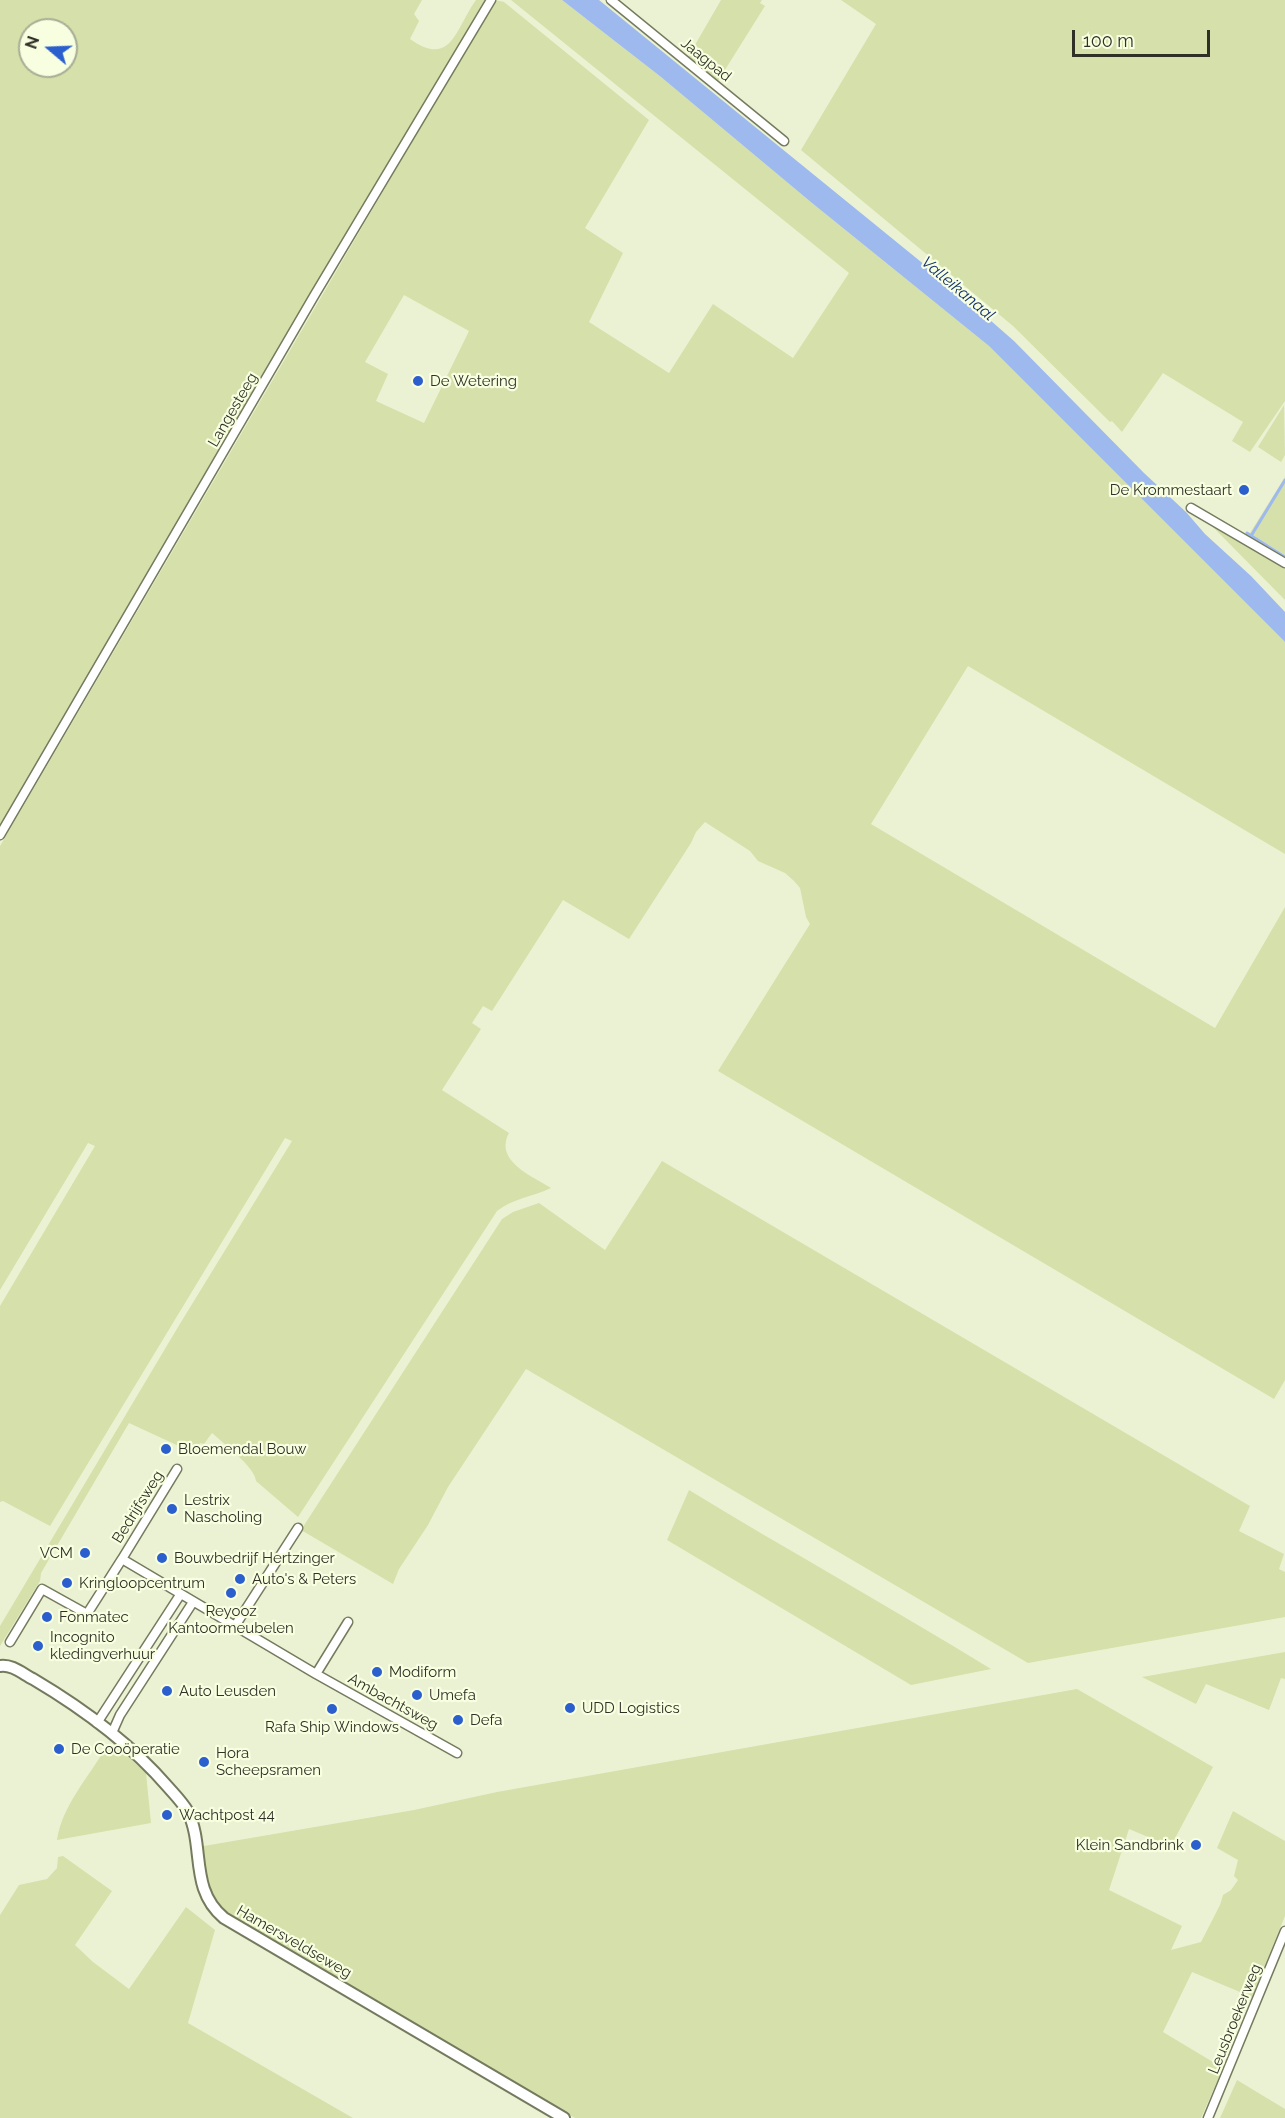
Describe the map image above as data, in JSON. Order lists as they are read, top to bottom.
{
  "streets": {
    "street": [
      "Jaagpad",
      "Langesteeg",
      "Bedrijfsweg",
      "Ambachtsweg",
      "Hamersveldseweg",
      "Leusbroekerweg"
    ]
  },
  "crossings": [
    ["Bedrijfsweg", "Ambachtsweg"]
  ],
  "water": ["Valleikanaal"],
  "places": [
    "De Wetering",
    "De Krommestaart",
    "Bloemendal Bouw",
    "Lestrix Nascholing",
    "VCM",
    "Bouwbedrijf Hertzinger",
    "Auto's & Peters",
    "Kringloopcentrum",
    "Reyooz Kantoormeubelen",
    "Fonmatec",
    "Incognito kledingverhuur",
    "Modiform",
    "Auto Leusden",
    "Umefa",
    "UDD Logistics",
    "Rafa Ship Windows",
    "Defa",
    "De Cooöperatie",
    "Hora Scheepsramen",
    "Wachtpost 44",
    "Klein Sandbrink"
  ],
  "scale_bar": "100 m",
  "north": "left"
}
